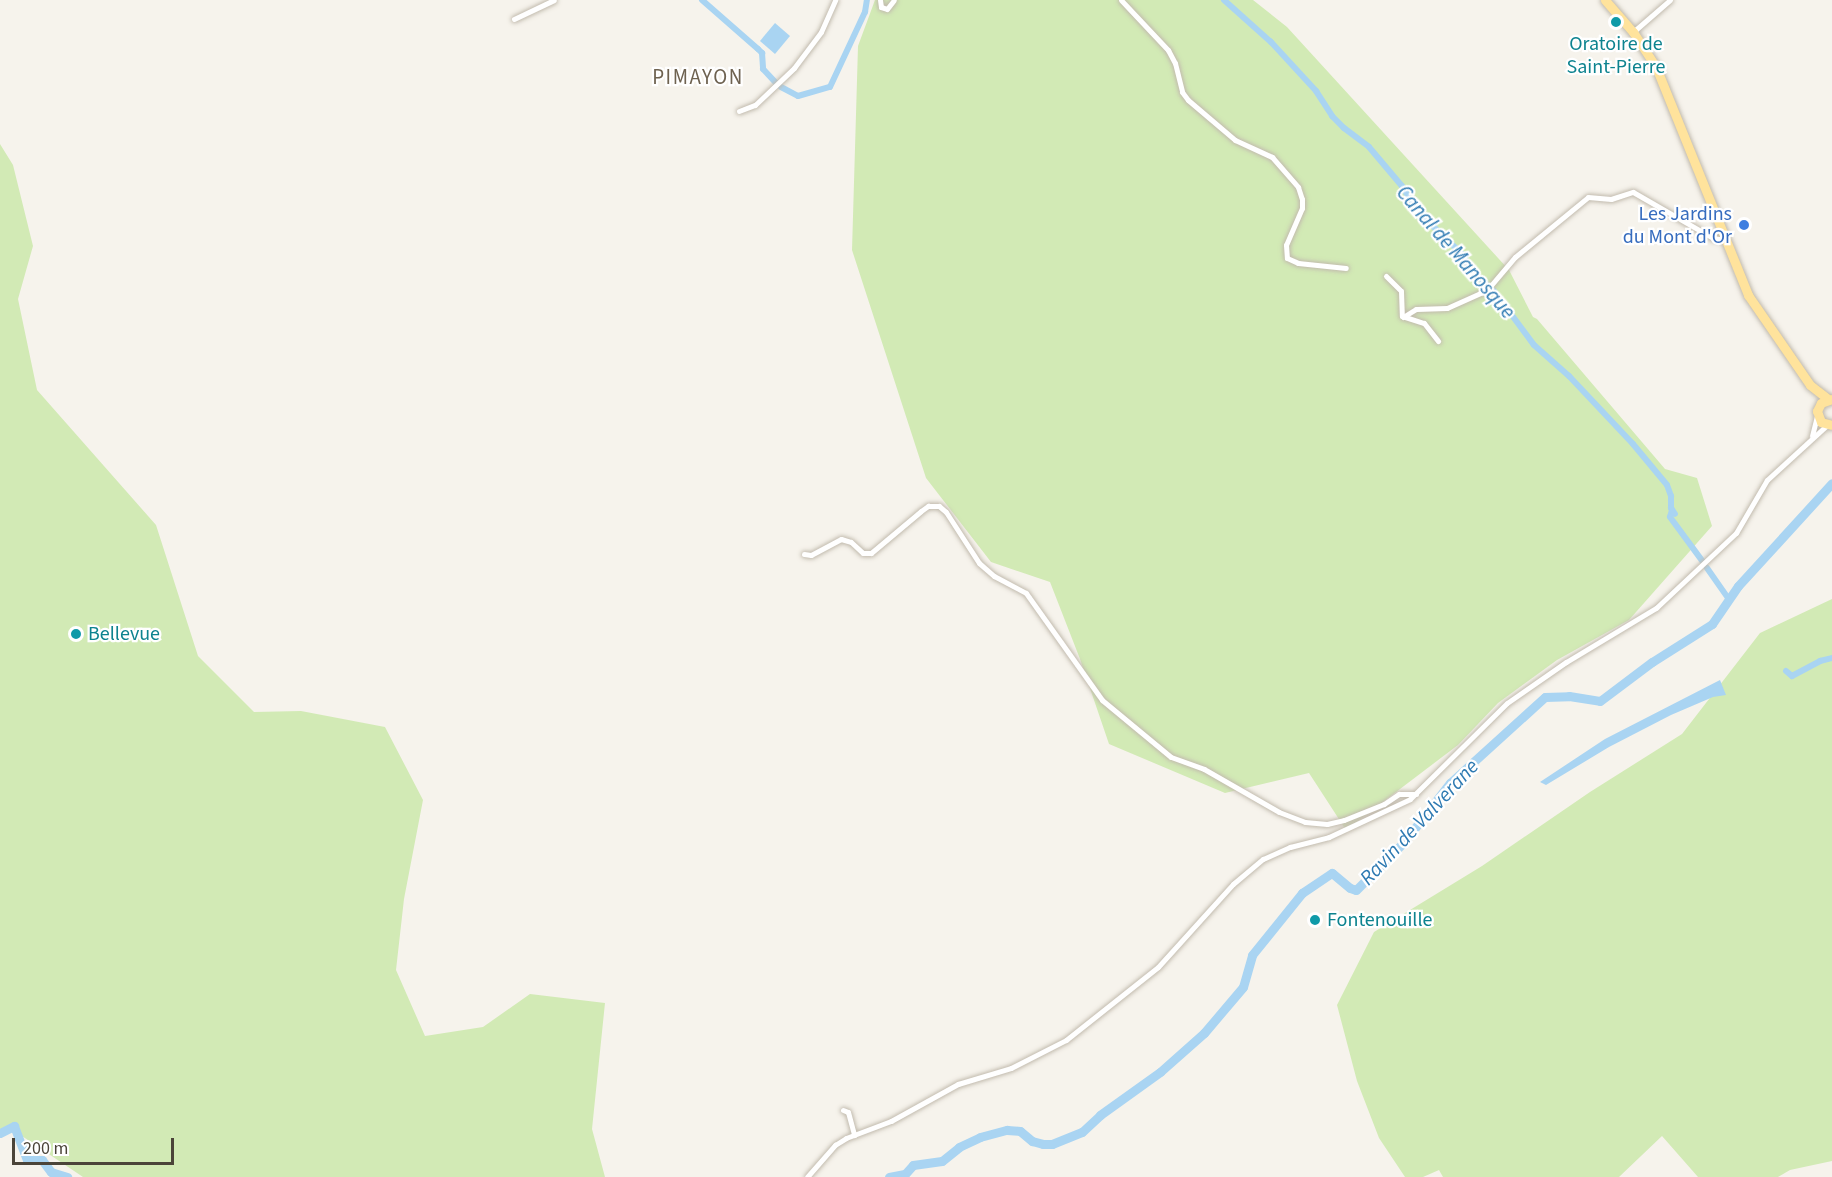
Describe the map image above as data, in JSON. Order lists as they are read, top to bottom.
{
  "districts": ["PIMAYON"],
  "water": ["Canal de Manosque", "Ravin de Valverane"],
  "places": [
    "Oratoire de Saint-Pierre",
    "Les Jardins du Mont d'Or",
    "Bellevue",
    "Fontenouille"
  ],
  "scale_bar": "200 m"
}
